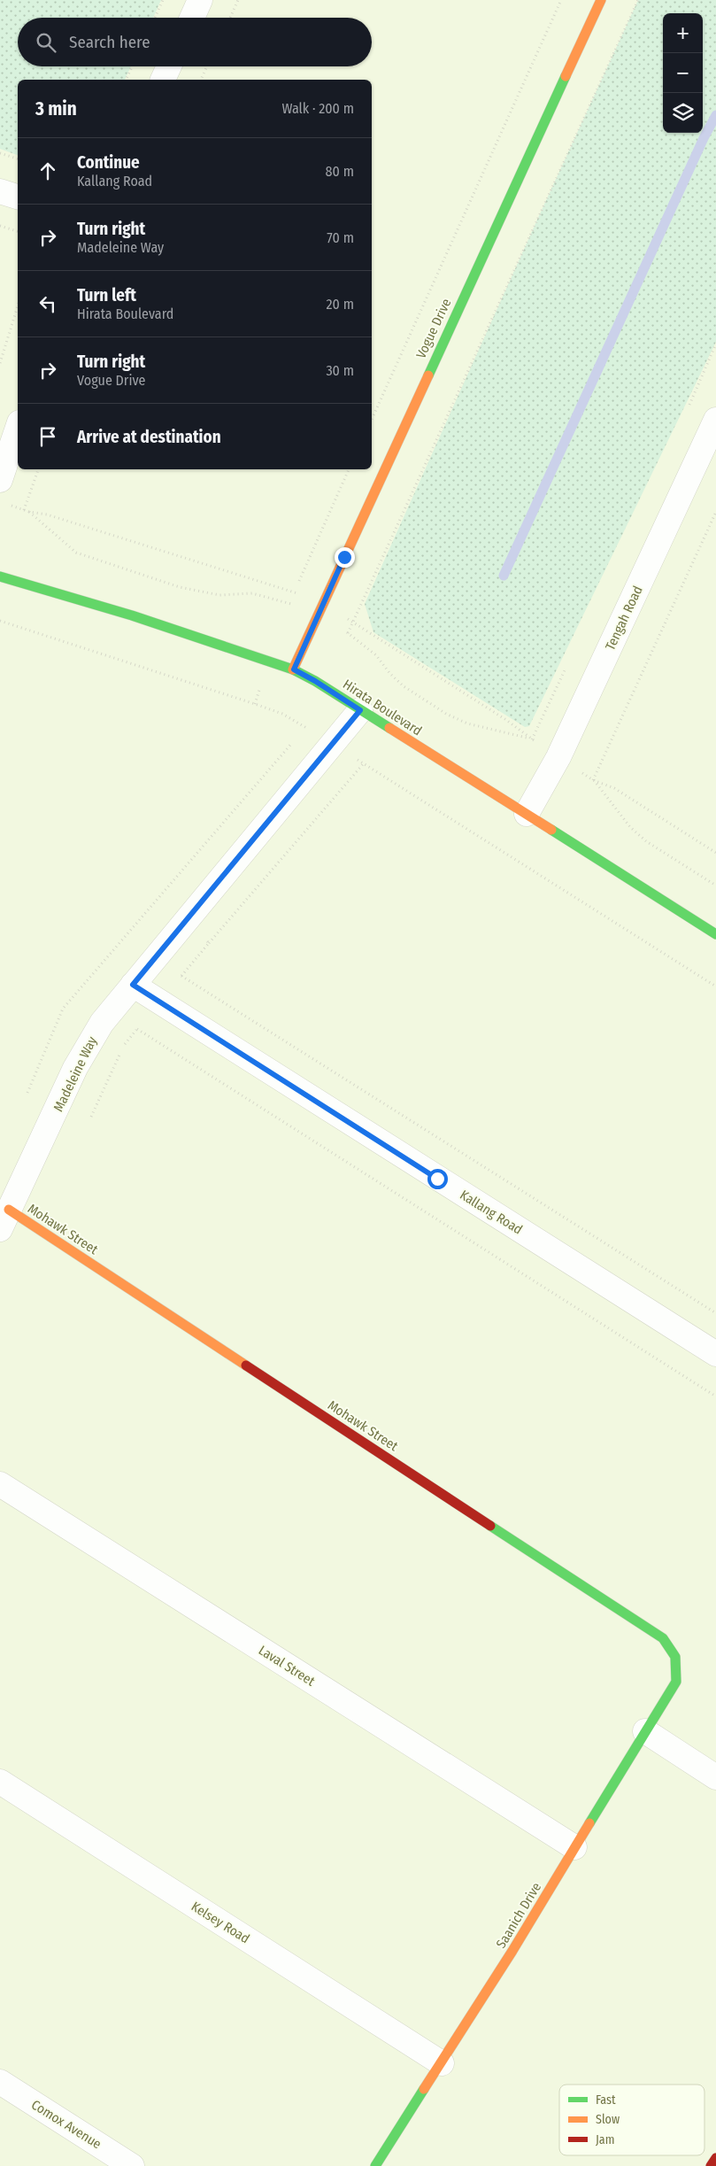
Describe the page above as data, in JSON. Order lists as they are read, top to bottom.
{
  "streets": {
    "street": [
      "Vogue Drive",
      "Tengah Road",
      "Hirata Boulevard",
      "Madeleine Way",
      "Kallang Road",
      "Mohawk Street",
      "Laval Street",
      "Saanich Drive",
      "Kelsey Road",
      "Comox Avenue"
    ]
  },
  "crossings": [
    ["Vogue Drive", "Hirata Boulevard"],
    ["Tengah Road", "Hirata Boulevard"],
    ["Hirata Boulevard", "Madeleine Way"],
    ["Madeleine Way", "Kallang Road"],
    ["Madeleine Way", "Mohawk Street"],
    ["Mohawk Street", "Saanich Drive"],
    ["Laval Street", "Saanich Drive"],
    ["Saanich Drive", "Kelsey Road"]
  ],
  "legend": ["Fast", "Slow", "Jam"],
  "page": {
    "map_buttons": ["+", "−"],
    "search": "Search here",
    "heading": ["3 min", "Walk · 200 m"],
    "list": [
      ["Continue", "Kallang Road", "80 m"],
      ["Turn right", "Madeleine Way", "70 m"],
      ["Turn left", "Hirata Boulevard", "20 m"],
      ["Turn right", "Vogue Drive", "30 m"],
      "Arrive at destination"
    ]
  }
}
